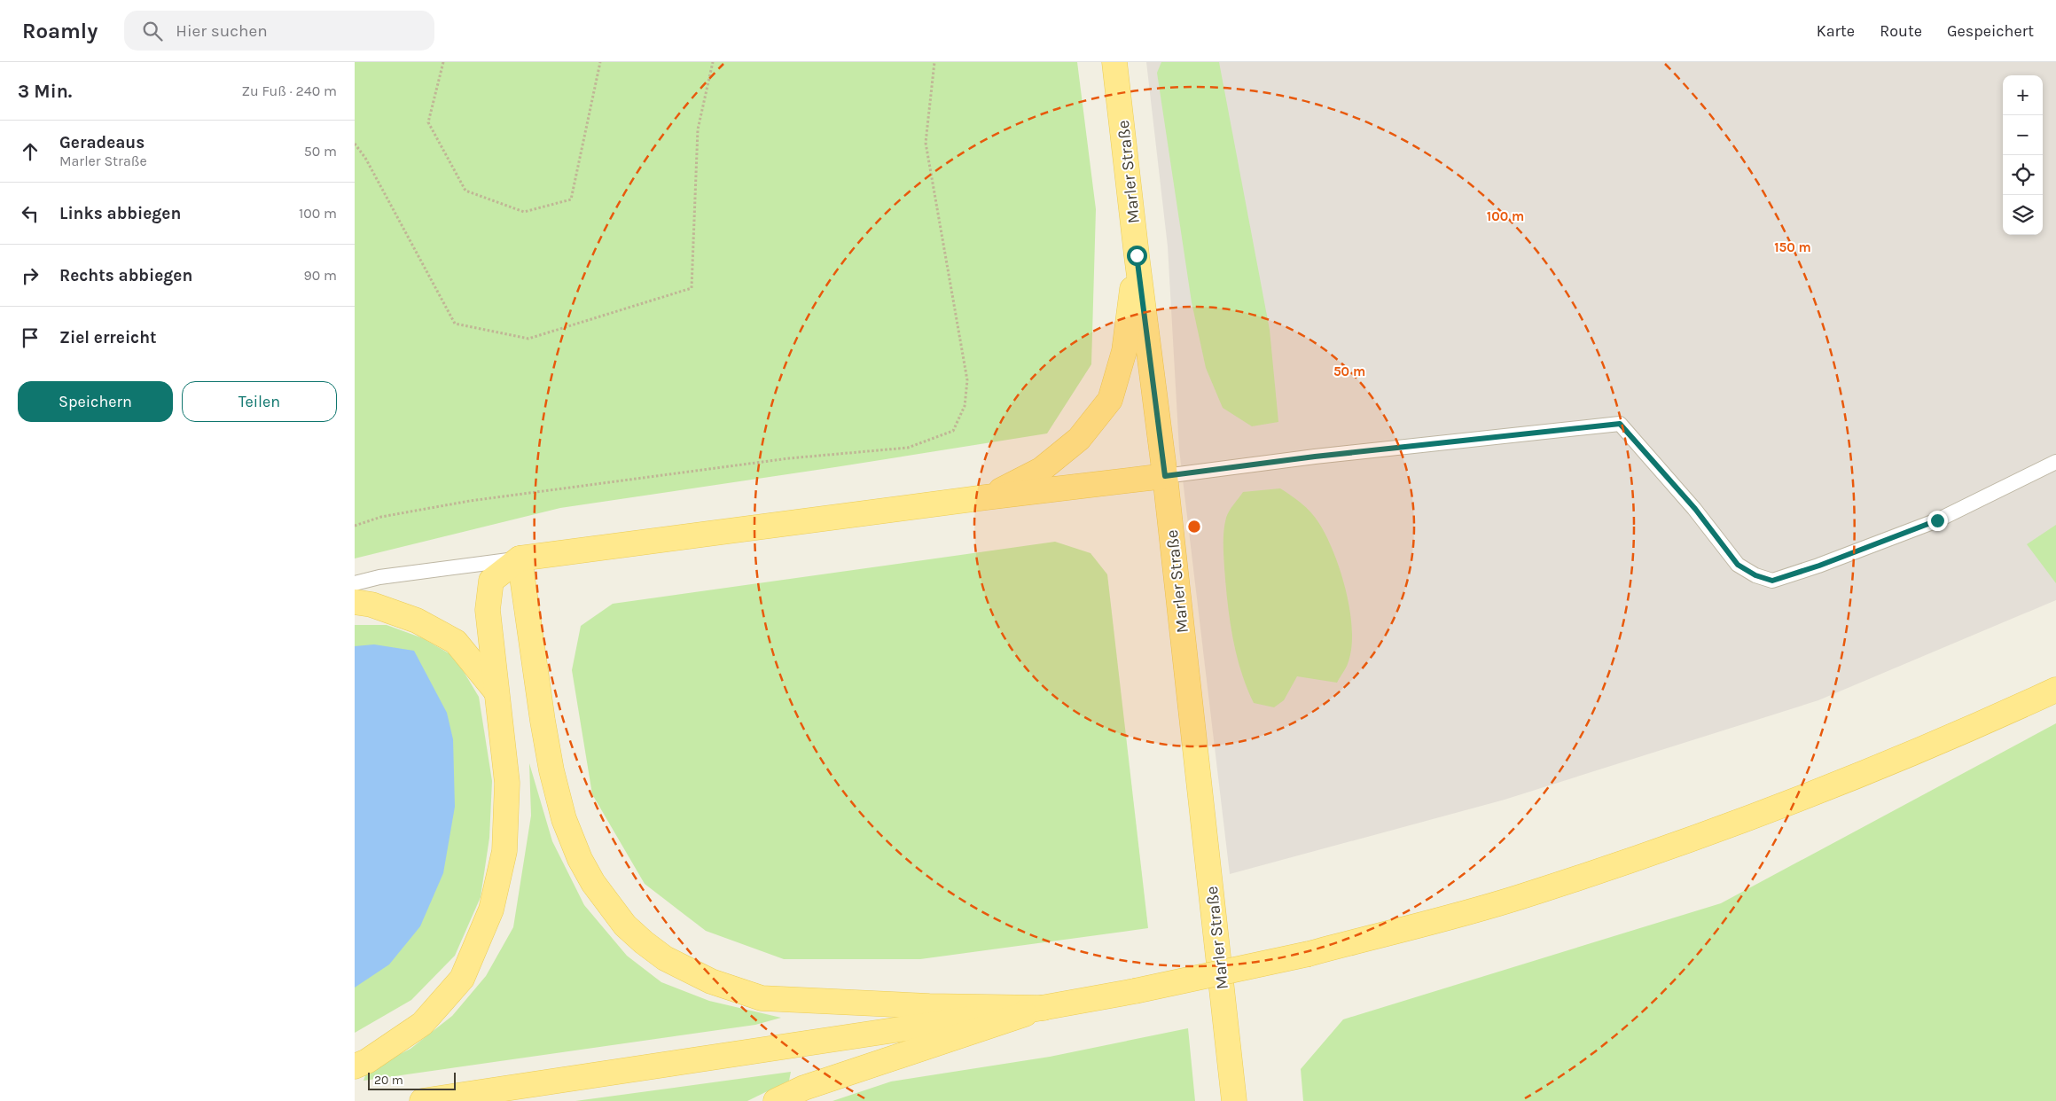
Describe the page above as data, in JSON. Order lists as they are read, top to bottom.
{
  "streets": {
    "main road": ["Marler Straße"]
  },
  "scale_bar": "20 m",
  "page": {
    "header": "Roamly",
    "search": "Hier suchen",
    "nav": ["Karte", "Route", "Gespeichert"],
    "heading": ["3 Min.", "Zu Fuß · 240 m"],
    "map_buttons": ["+", "−"],
    "list": [
      ["Geradeaus", "Marler Straße", "50 m"],
      ["Links abbiegen", "100 m"],
      ["Rechts abbiegen", "90 m"],
      "Ziel erreicht"
    ],
    "buttons": ["Speichern", "Teilen"],
    "scale": "20 m"
  },
  "rings": ["100 m", "150 m", "50 m"]
}
